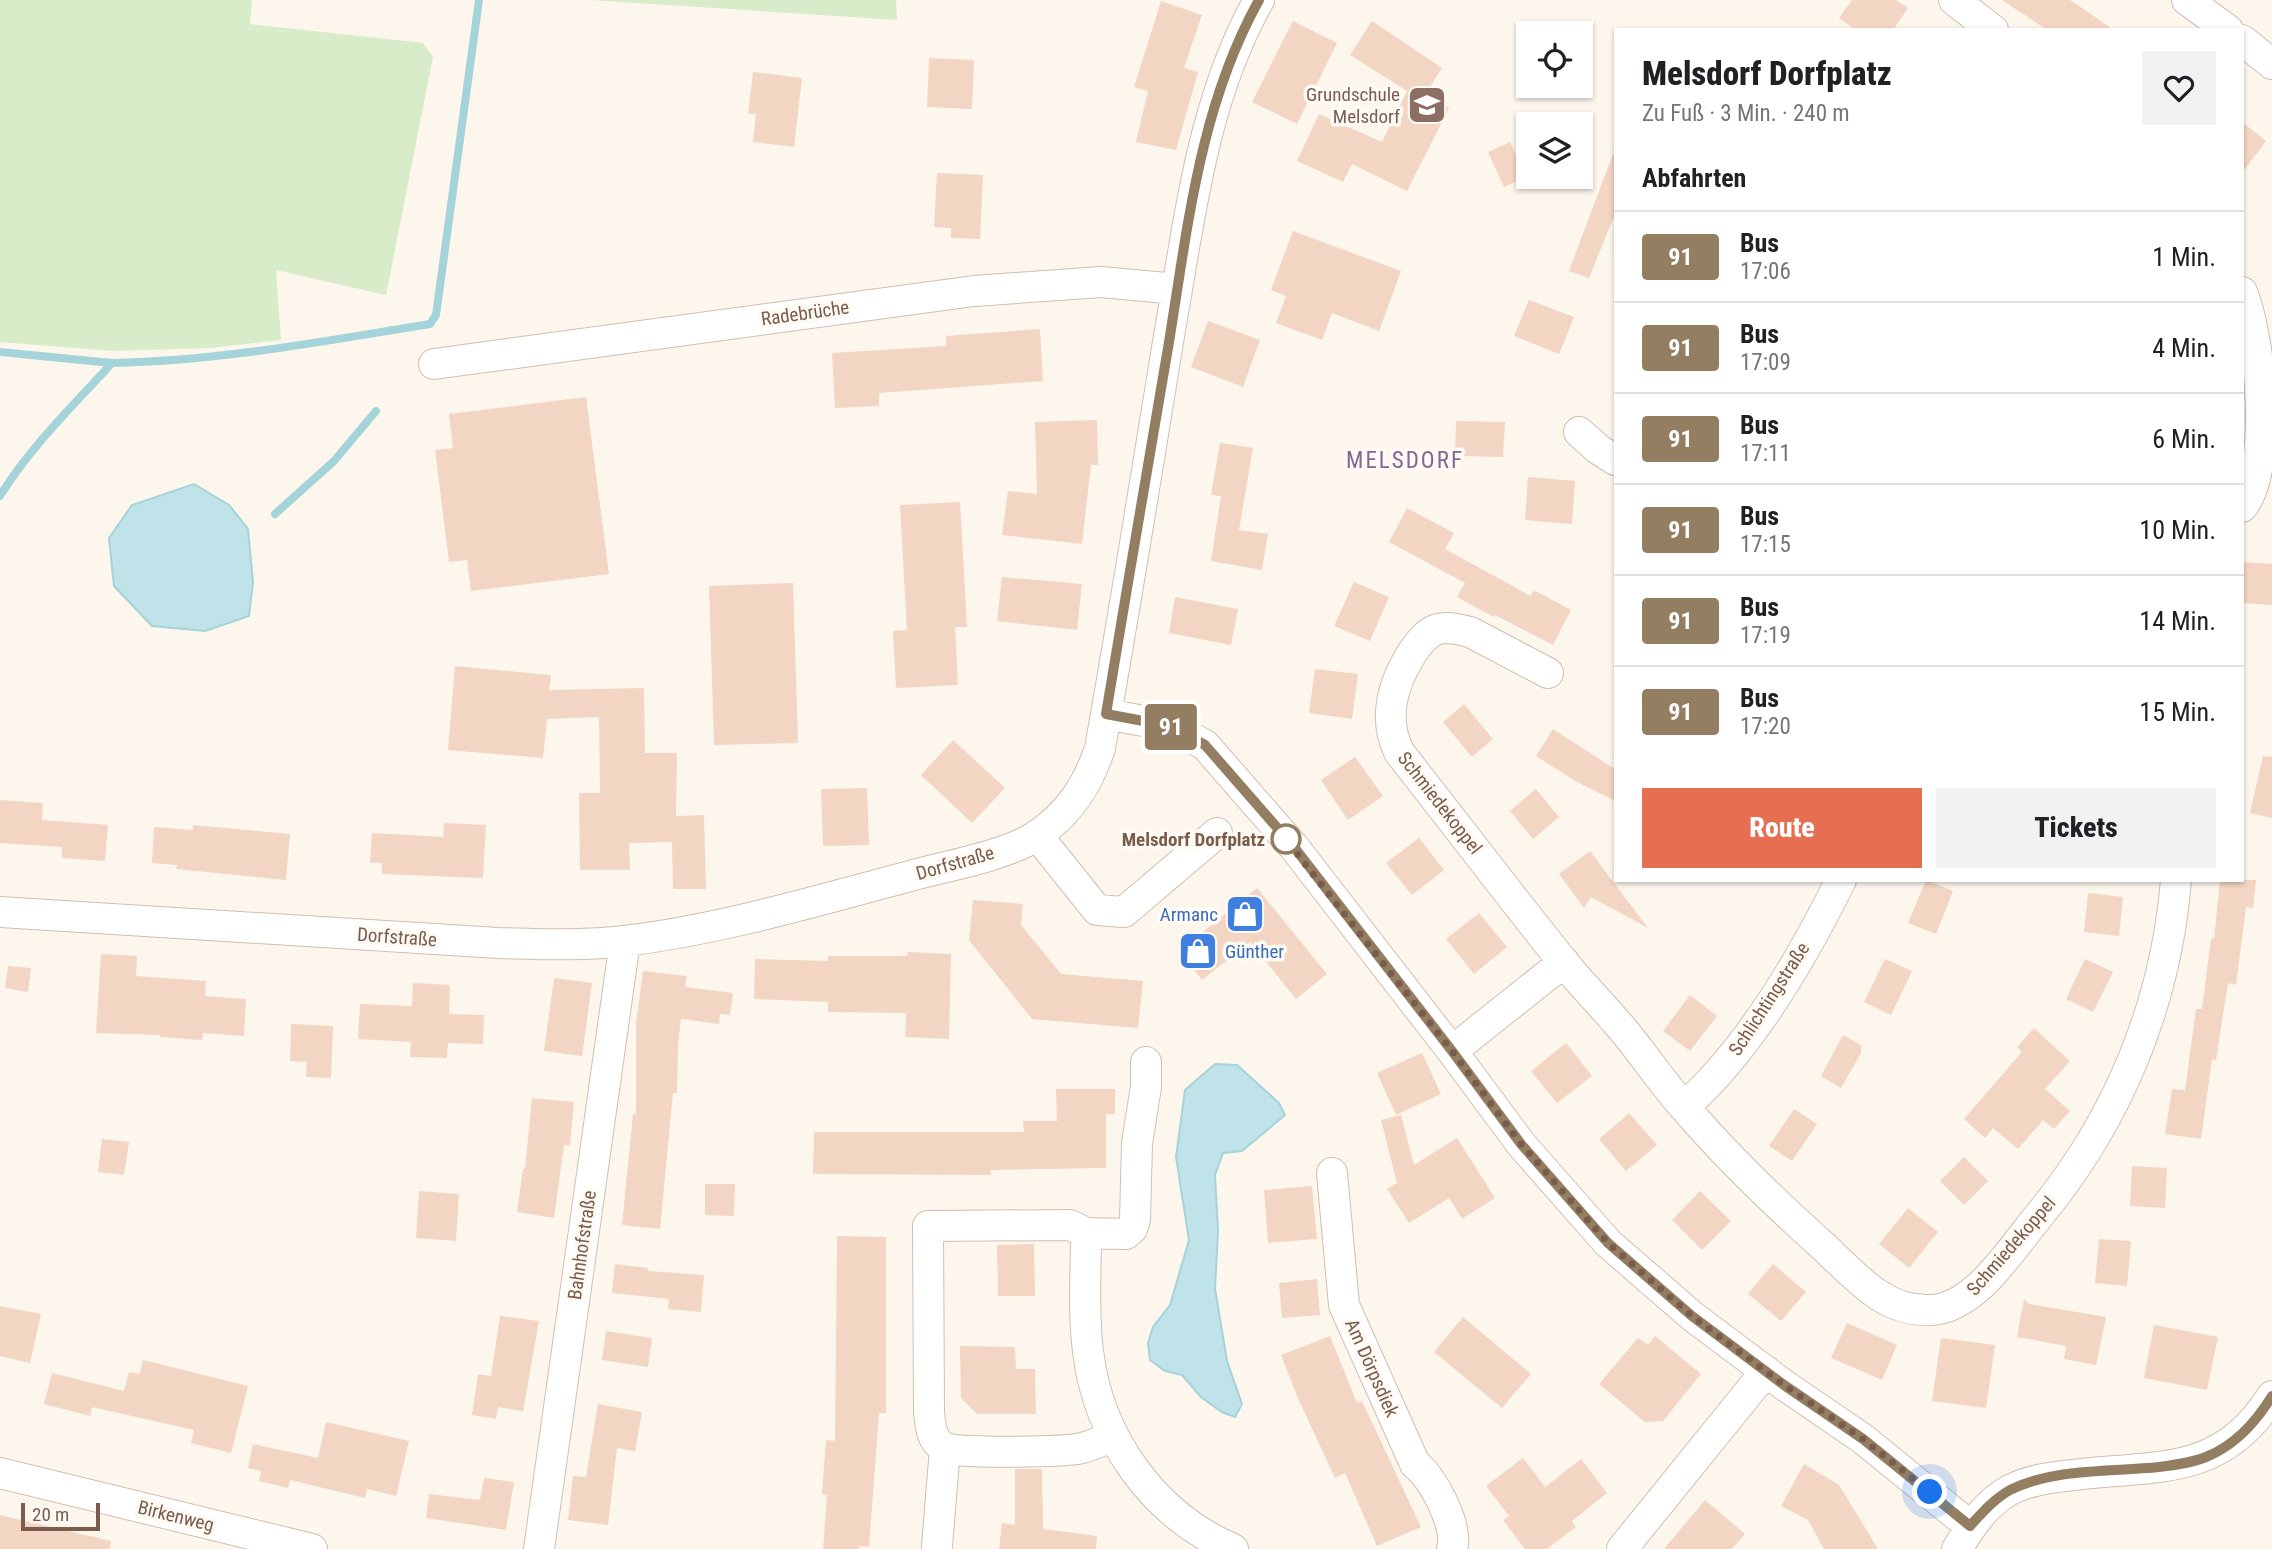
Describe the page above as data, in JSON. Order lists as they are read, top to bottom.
{
  "streets": {
    "street": [
      "Radebrüche",
      "Schmiedekoppel",
      "Dorfstraße",
      "Schlichtingstraße",
      "Bahnhofstraße",
      "Am Dörpsdiek",
      "Birkenweg"
    ]
  },
  "crossings": [
    ["Radebrüche", "Dorfstraße"],
    ["Schmiedekoppel", "Schlichtingstraße"],
    ["Dorfstraße", "Bahnhofstraße"]
  ],
  "districts": ["MELSDORF"],
  "places": {
    "school or university": ["Grundschule Melsdorf"],
    "other": ["Melsdorf Dorfplatz"],
    "shop": ["Armanc", "Günther"]
  },
  "lines": ["bus line 91"],
  "scale_bar": "20 m",
  "page": {
    "on_map": "91",
    "heading": [
      ["Melsdorf Dorfplatz", "Zu Fuß · 3 Min. · 240 m"],
      "Abfahrten"
    ],
    "list": [
      {
        "mark": "91",
        "name": "Bus",
        "note": "17:06",
        "value": "1 Min."
      },
      {
        "mark": "91",
        "name": "Bus",
        "note": "17:09",
        "value": "4 Min."
      },
      {
        "mark": "91",
        "name": "Bus",
        "note": "17:11",
        "value": "6 Min."
      },
      {
        "mark": "91",
        "name": "Bus",
        "note": "17:15",
        "value": "10 Min."
      },
      {
        "mark": "91",
        "name": "Bus",
        "note": "17:19",
        "value": "14 Min."
      },
      {
        "mark": "91",
        "name": "Bus",
        "note": "17:20",
        "value": "15 Min."
      }
    ],
    "buttons": ["Route", "Tickets"],
    "scale": "20 m"
  }
}
